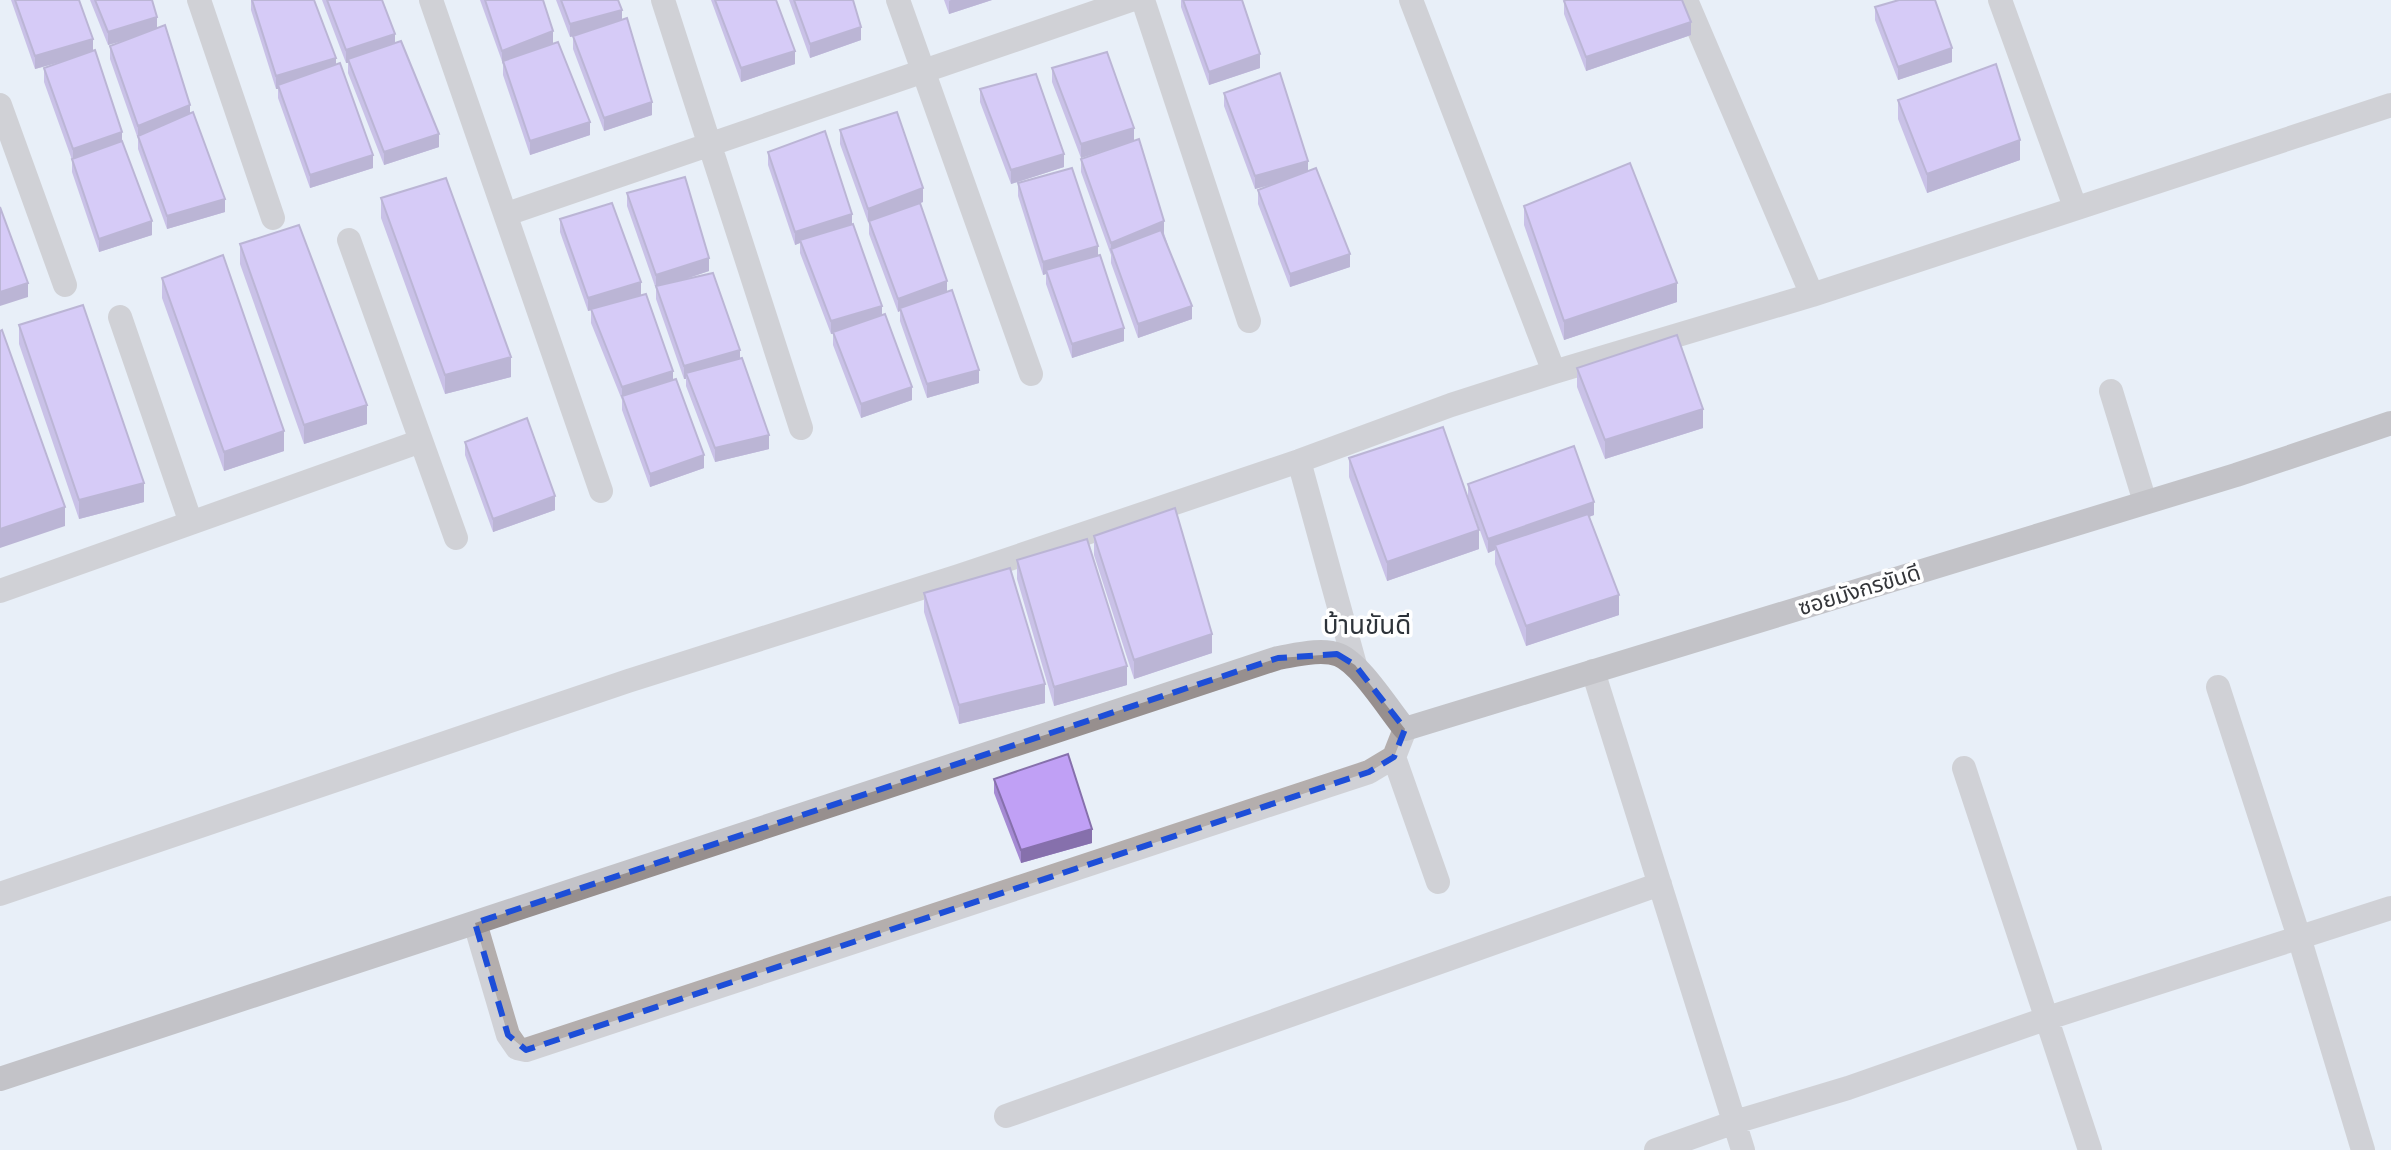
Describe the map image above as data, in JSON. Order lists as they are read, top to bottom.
{
  "streets": {
    "street": ["ซอยมังกรขันดี"]
  },
  "districts": ["บ้านขันดี"]
}
